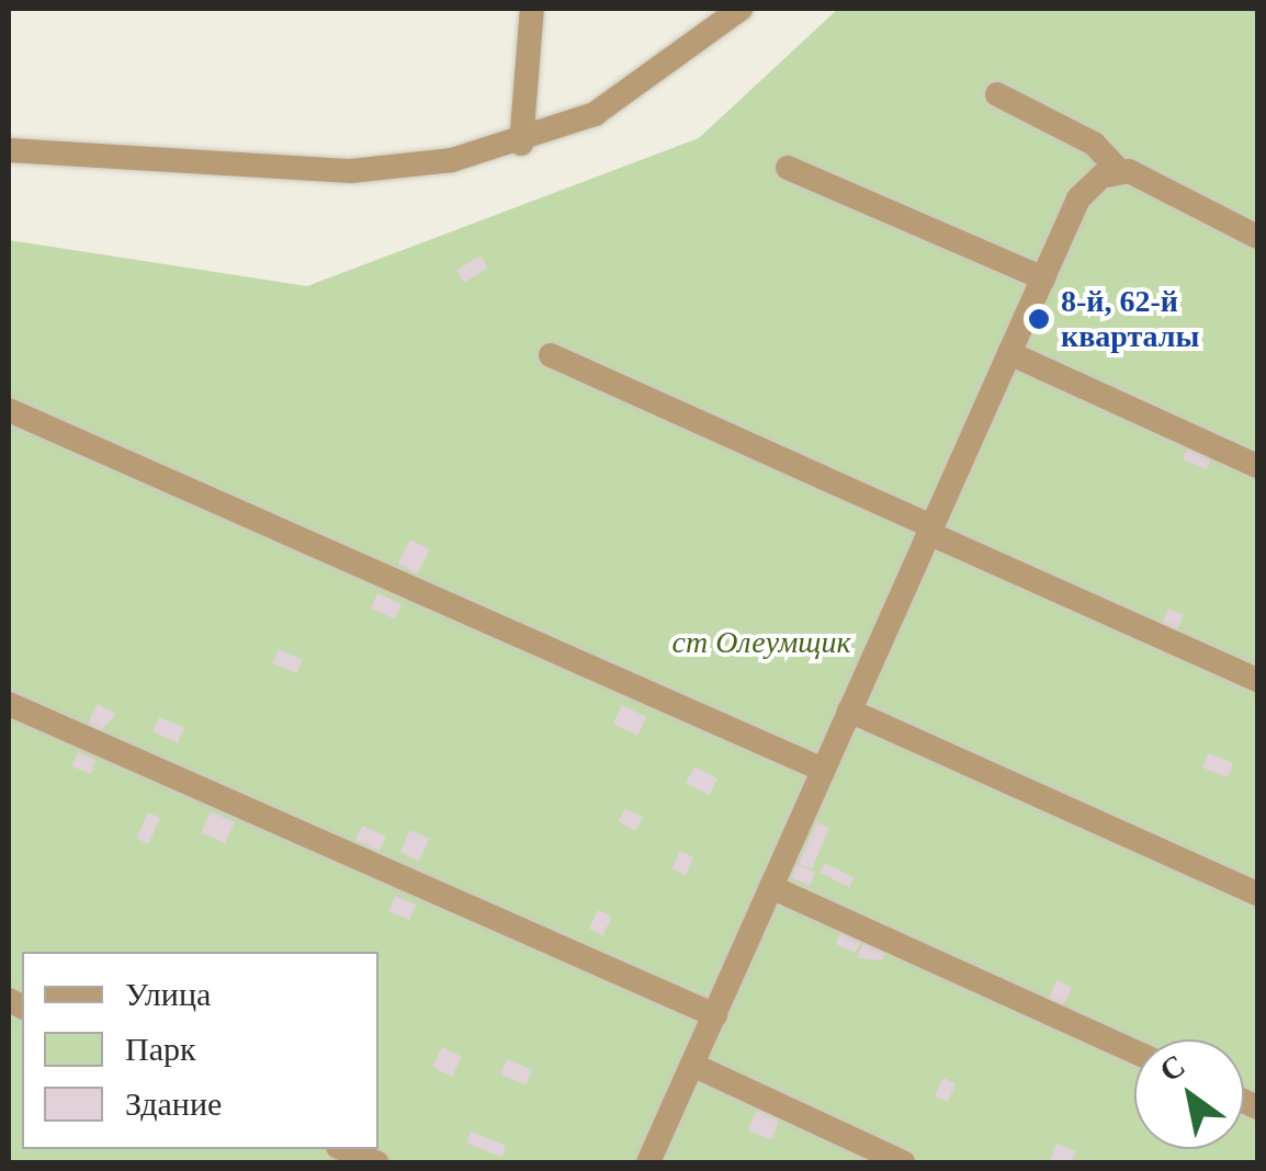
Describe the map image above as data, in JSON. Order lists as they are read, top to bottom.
{
  "parks": ["ст Олеумщик"],
  "places": ["8-й, 62-й кварталы"],
  "legend": ["Улица", "Парк", "Здание"],
  "north": "top left"
}
